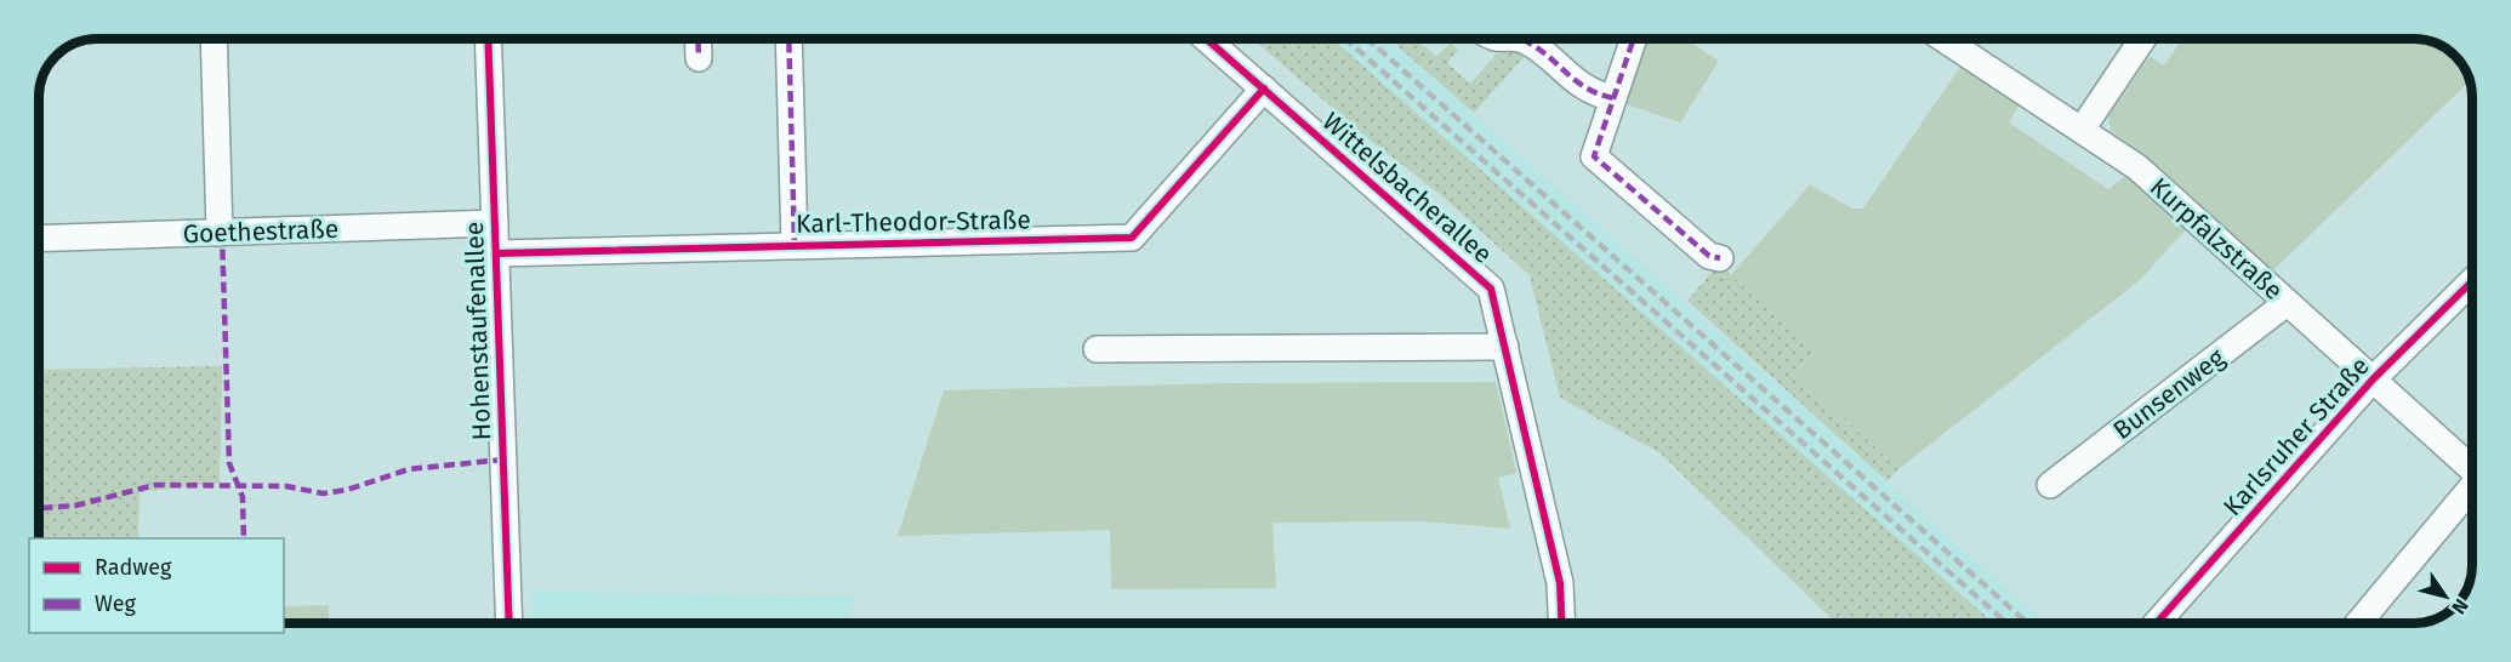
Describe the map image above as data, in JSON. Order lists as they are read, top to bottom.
{
  "streets": {
    "street": [
      "Wittelsbacherallee",
      "Karl-Theodor-Straße",
      "Goethestraße",
      "Kurpfalzstraße",
      "Hohenstaufenallee",
      "Bunsenweg",
      "Karlsruher Straße"
    ]
  },
  "crossings": [
    ["Wittelsbacherallee", "Karl-Theodor-Straße"],
    ["Karl-Theodor-Straße", "Hohenstaufenallee"],
    ["Goethestraße", "Hohenstaufenallee"],
    ["Kurpfalzstraße", "Bunsenweg"],
    ["Kurpfalzstraße", "Karlsruher Straße"]
  ],
  "legend": ["Radweg", "Weg"],
  "north": "bottom right"
}
